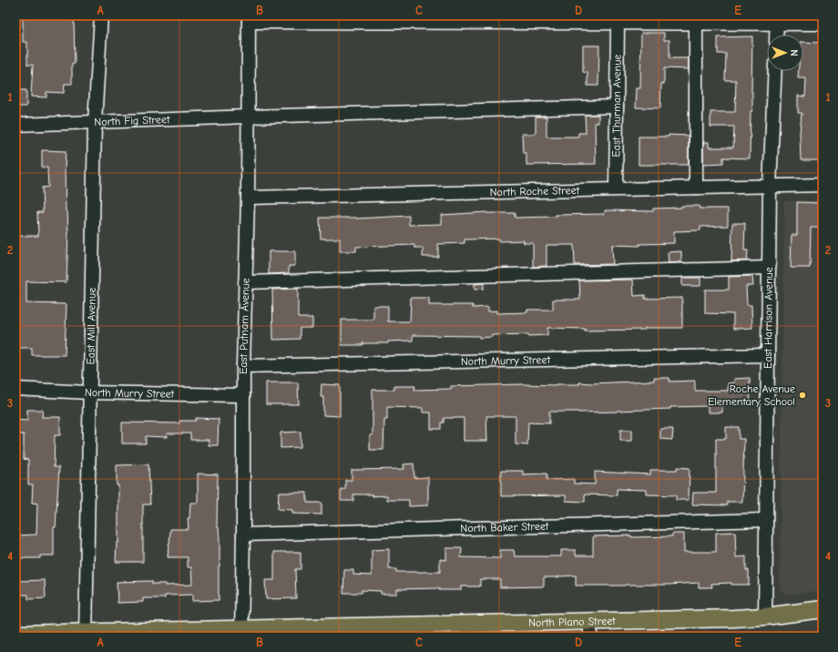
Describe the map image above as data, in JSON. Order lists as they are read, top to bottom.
{
  "streets": {
    "main road": ["North Plano Street"],
    "street": [
      "East Thurman Avenue",
      "North Fig Street",
      "North Roche Street",
      "East Harrison Avenue",
      "East Mill Avenue",
      "East Putnam Avenue",
      "North Murry Street",
      "North Baker Street"
    ]
  },
  "crossings": [
    ["East Thurman Avenue", "North Fig Street"],
    ["East Thurman Avenue", "North Roche Street"],
    ["North Fig Street", "East Mill Avenue"],
    ["North Fig Street", "East Putnam Avenue"],
    ["North Roche Street", "East Harrison Avenue"],
    ["North Roche Street", "East Putnam Avenue"],
    ["East Harrison Avenue", "North Murry Street"],
    ["East Harrison Avenue", "North Baker Street"],
    ["East Harrison Avenue", "North Plano Street"],
    ["East Mill Avenue", "North Murry Street"],
    ["East Mill Avenue", "North Plano Street"],
    ["East Putnam Avenue", "North Murry Street"],
    ["East Putnam Avenue", "North Baker Street"],
    ["East Putnam Avenue", "North Plano Street"]
  ],
  "places": ["Roche Avenue Elementary School"],
  "north": "right",
  "grid": {
    "columns": [
      "A",
      "B",
      "C",
      "D",
      "E"
    ],
    "rows": [
      "1",
      "2",
      "3",
      "4"
    ]
  }
}
